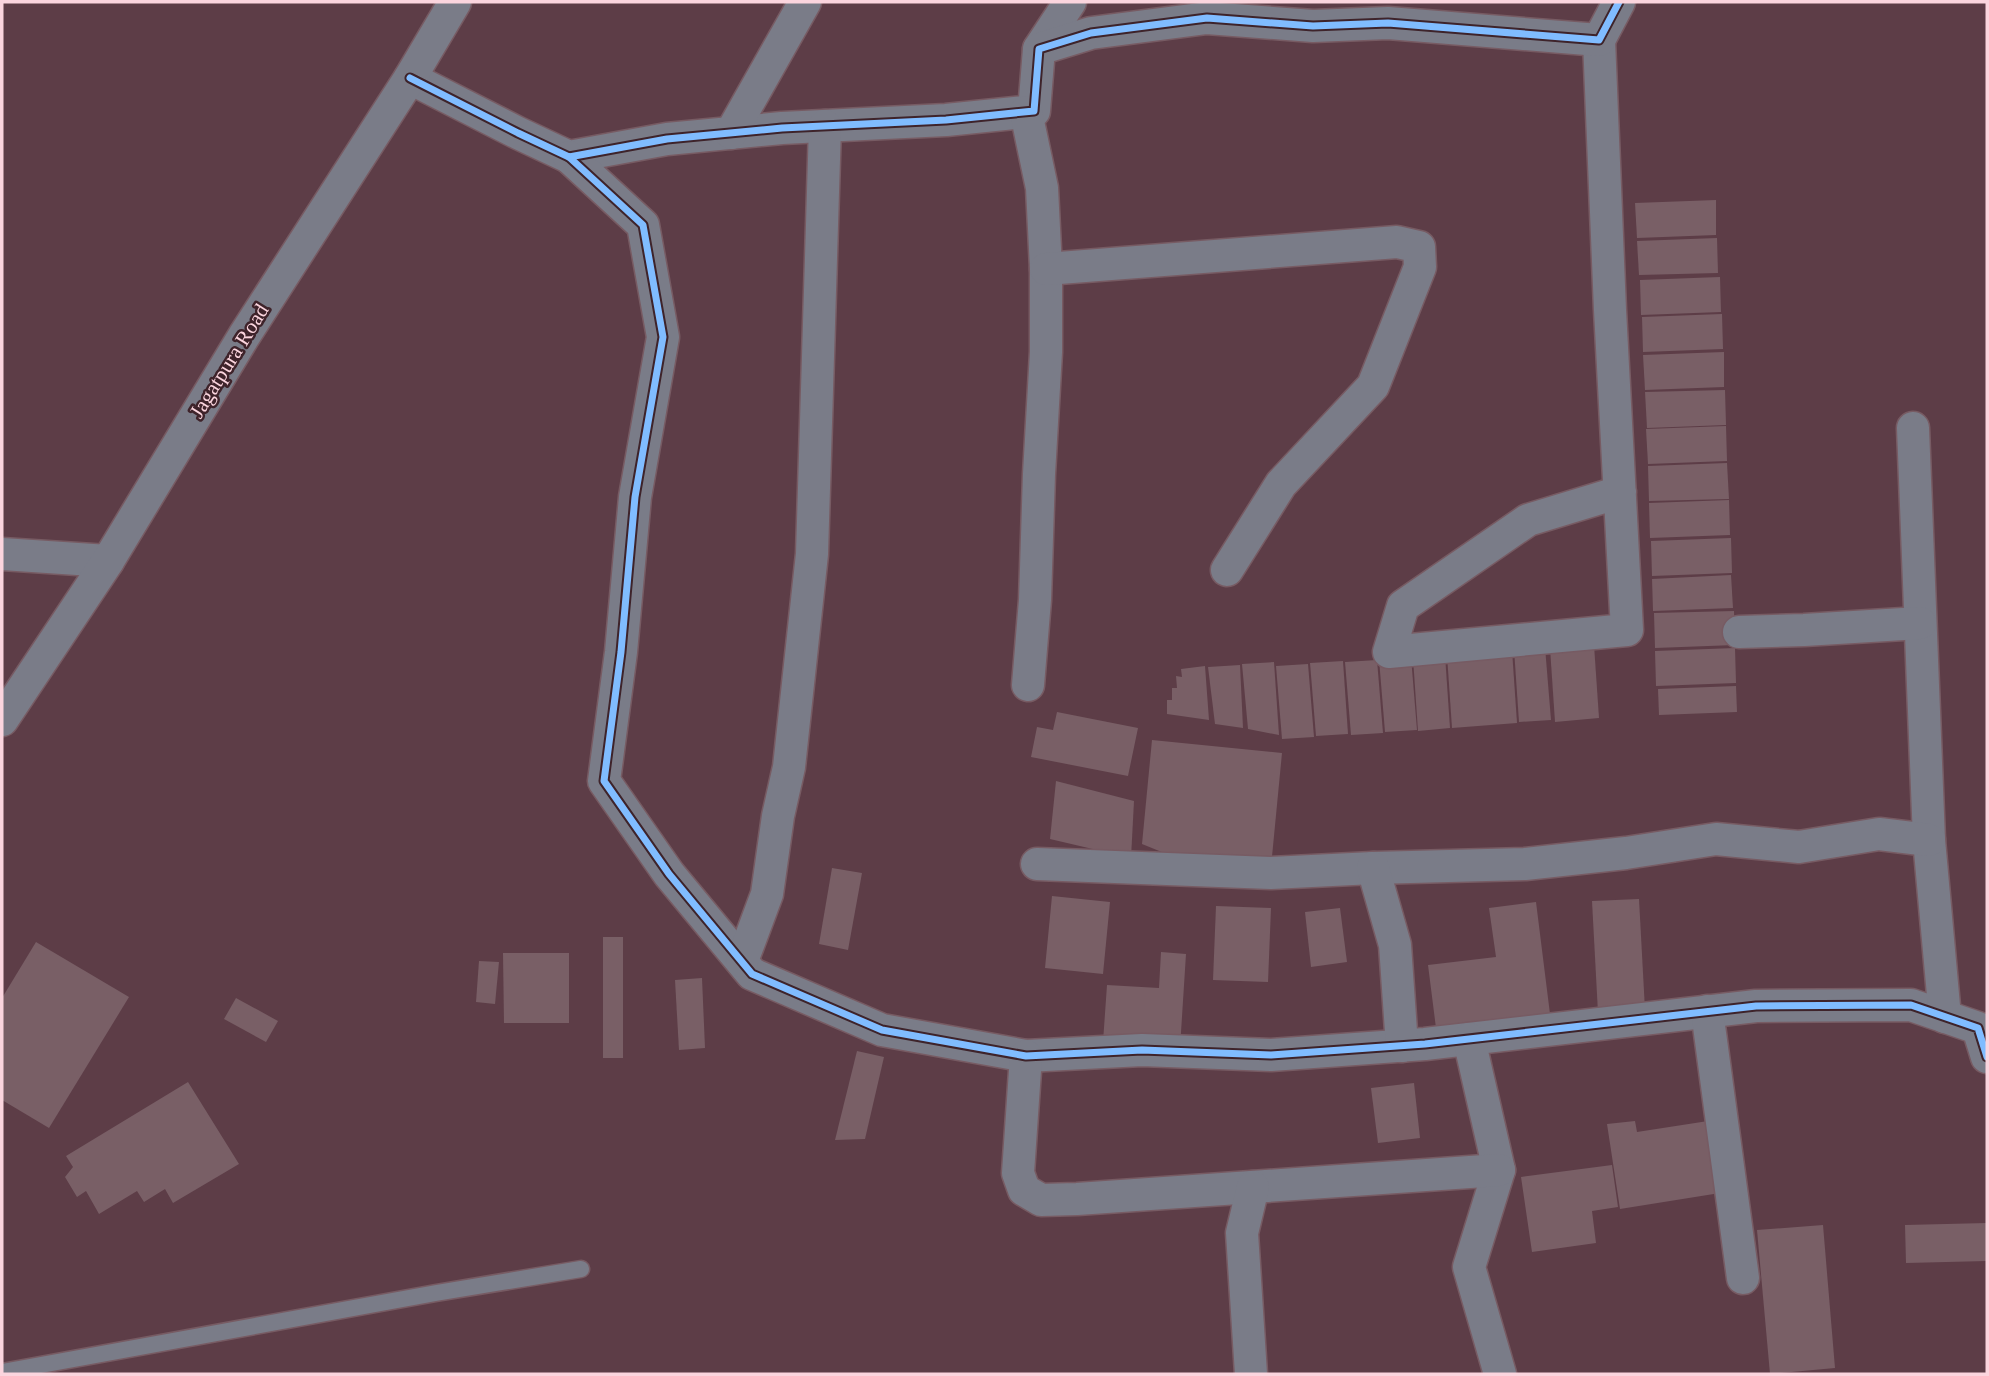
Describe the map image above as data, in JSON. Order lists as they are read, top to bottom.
{
  "streets": {
    "street": ["Jagatpura Road"]
  }
}
